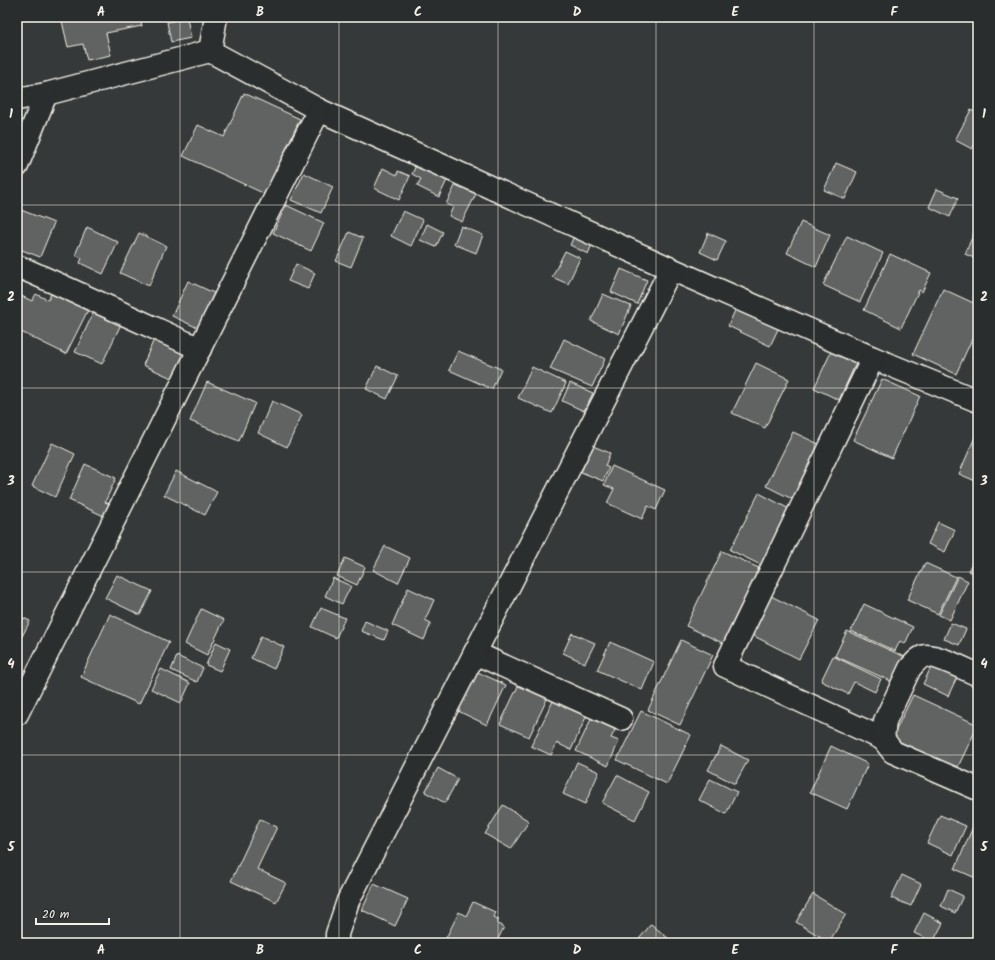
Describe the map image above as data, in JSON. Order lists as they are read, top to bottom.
{
  "scale_bar": "20 m",
  "grid": {
    "columns": [
      "A",
      "B",
      "C",
      "D",
      "E",
      "F"
    ],
    "rows": [
      "1",
      "2",
      "3",
      "4",
      "5"
    ]
  }
}
